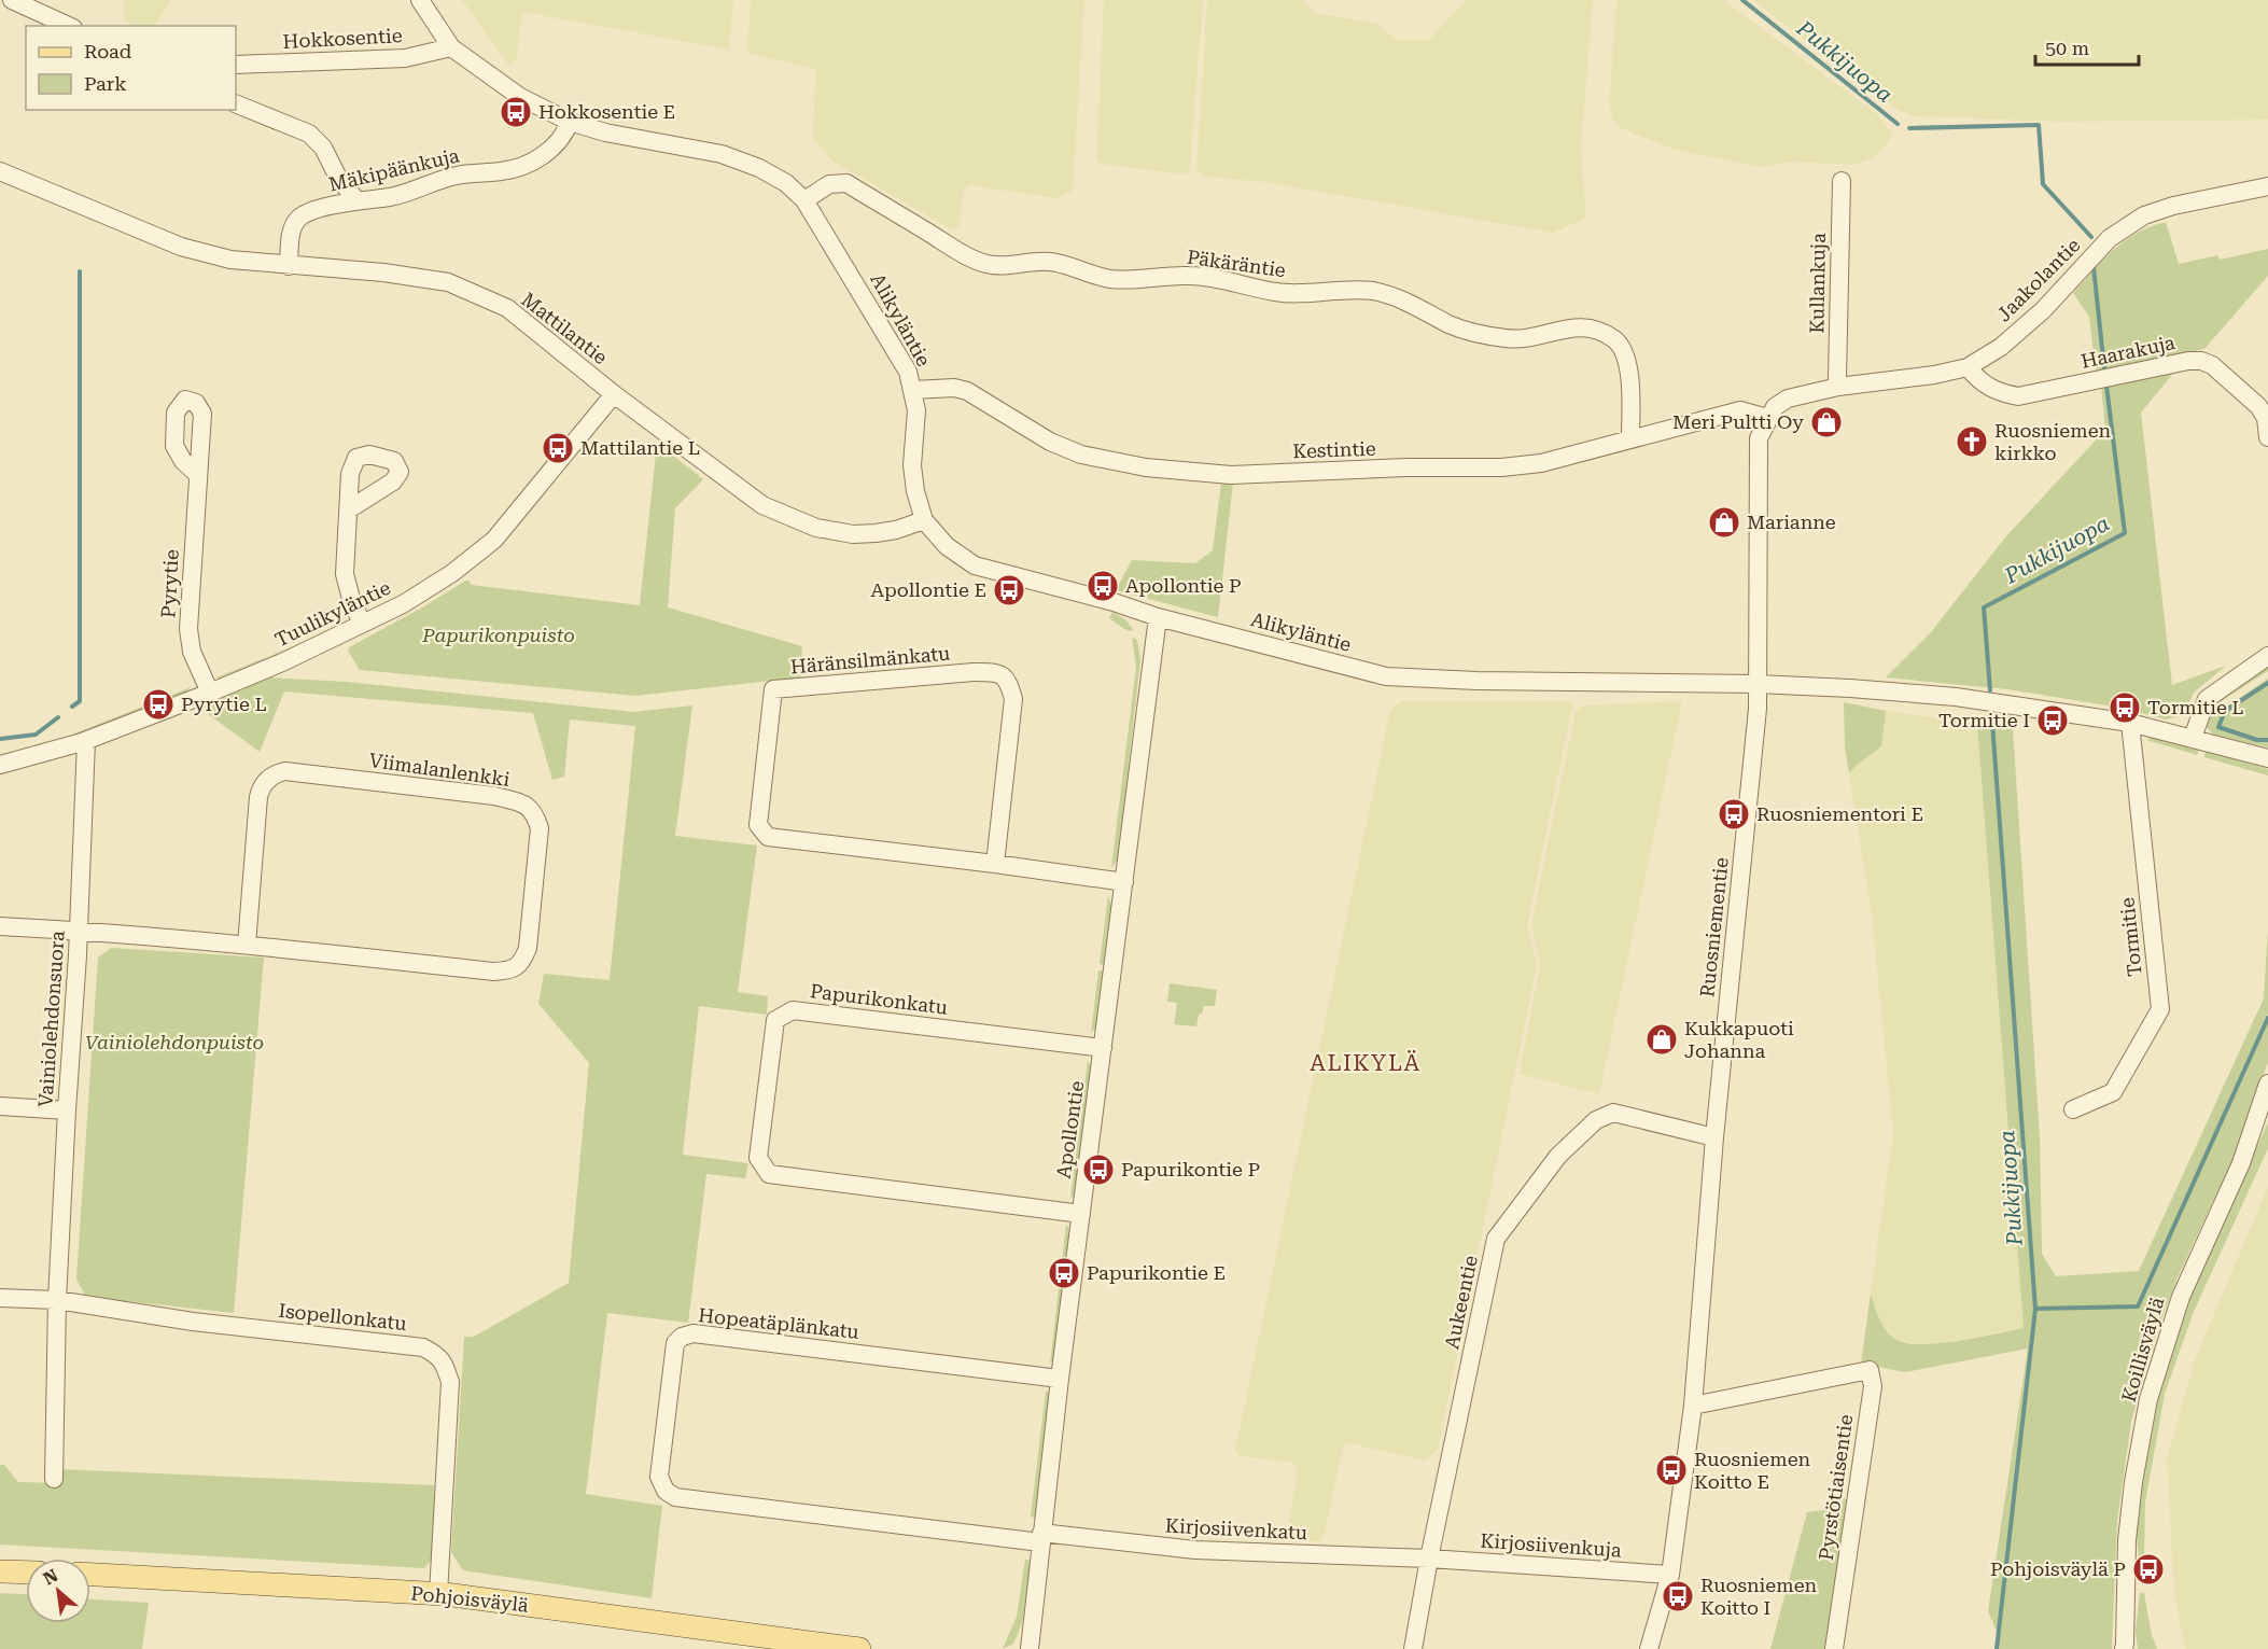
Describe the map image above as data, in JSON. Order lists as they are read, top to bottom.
{
  "streets": {
    "main road": ["Pohjoisväylä"],
    "street": [
      "Hokkosentie",
      "Mäkipäänkuja",
      "Päkäräntie",
      "Jaakolantie",
      "Kullankuja",
      "Alikyläntie",
      "Mattilantie",
      "Haarakuja",
      "Kestintie",
      "Pyrytie",
      "Tuulikyläntie",
      "Häränsilmänkatu",
      "Viimalanlenkki",
      "Ruosniementie",
      "Tormitie",
      "Papurikonkatu",
      "Vainiolehdonsuora",
      "Apollontie",
      "Aukeentie",
      "Isopellonkatu",
      "Hopeatäplänkatu",
      "Koillisväylä",
      "Pyrstötiaisentie",
      "Kirjosiivenkatu",
      "Kirjosiivenkuja"
    ]
  },
  "crossings": [
    ["Hokkosentie", "Alikyläntie"],
    ["Mäkipäänkuja", "Alikyläntie"],
    ["Mäkipäänkuja", "Mattilantie"],
    ["Päkäräntie", "Alikyläntie"],
    ["Päkäräntie", "Kestintie"],
    ["Jaakolantie", "Kullankuja"],
    ["Jaakolantie", "Haarakuja"],
    ["Jaakolantie", "Kestintie"],
    ["Jaakolantie", "Ruosniementie"],
    ["Alikyläntie", "Mattilantie"],
    ["Alikyläntie", "Kestintie"],
    ["Alikyläntie", "Ruosniementie"],
    ["Alikyläntie", "Apollontie"],
    ["Mattilantie", "Tuulikyläntie"],
    ["Kestintie", "Ruosniementie"],
    ["Pyrytie", "Tuulikyläntie"],
    ["Tuulikyläntie", "Vainiolehdonsuora"],
    ["Häränsilmänkatu", "Apollontie"],
    ["Viimalanlenkki", "Vainiolehdonsuora"],
    ["Ruosniementie", "Aukeentie"],
    ["Ruosniementie", "Pyrstötiaisentie"],
    ["Ruosniementie", "Kirjosiivenkuja"],
    ["Papurikonkatu", "Apollontie"],
    ["Vainiolehdonsuora", "Isopellonkatu"],
    ["Apollontie", "Hopeatäplänkatu"],
    ["Apollontie", "Kirjosiivenkatu"],
    ["Aukeentie", "Kirjosiivenkatu"],
    ["Aukeentie", "Kirjosiivenkuja"],
    ["Isopellonkatu", "Pohjoisväylä"],
    ["Hopeatäplänkatu", "Kirjosiivenkatu"],
    ["Kirjosiivenkatu", "Kirjosiivenkuja"]
  ],
  "districts": ["ALIKYLÄ"],
  "water": ["Pukkijuopa"],
  "parks": ["Papurikonpuisto", "Vainiolehdonpuisto"],
  "places": {
    "bus stop": [
      "Hokkosentie E",
      "Mattilantie L",
      "Apollontie P",
      "Apollontie E",
      "Pyrytie L",
      "Tormitie L",
      "Tormitie I",
      "Ruosniementori E",
      "Papurikontie P",
      "Papurikontie E",
      "Ruosniemen Koitto E",
      "Pohjoisväylä P",
      "Ruosniemen Koitto I"
    ],
    "shop": ["Meri Pultti Oy", "Marianne", "Kukkapuoti Johanna"],
    "church": ["Ruosniemen kirkko"]
  },
  "legend": ["Road", "Park"],
  "scale_bar": "50 m",
  "north": "top left"
}
